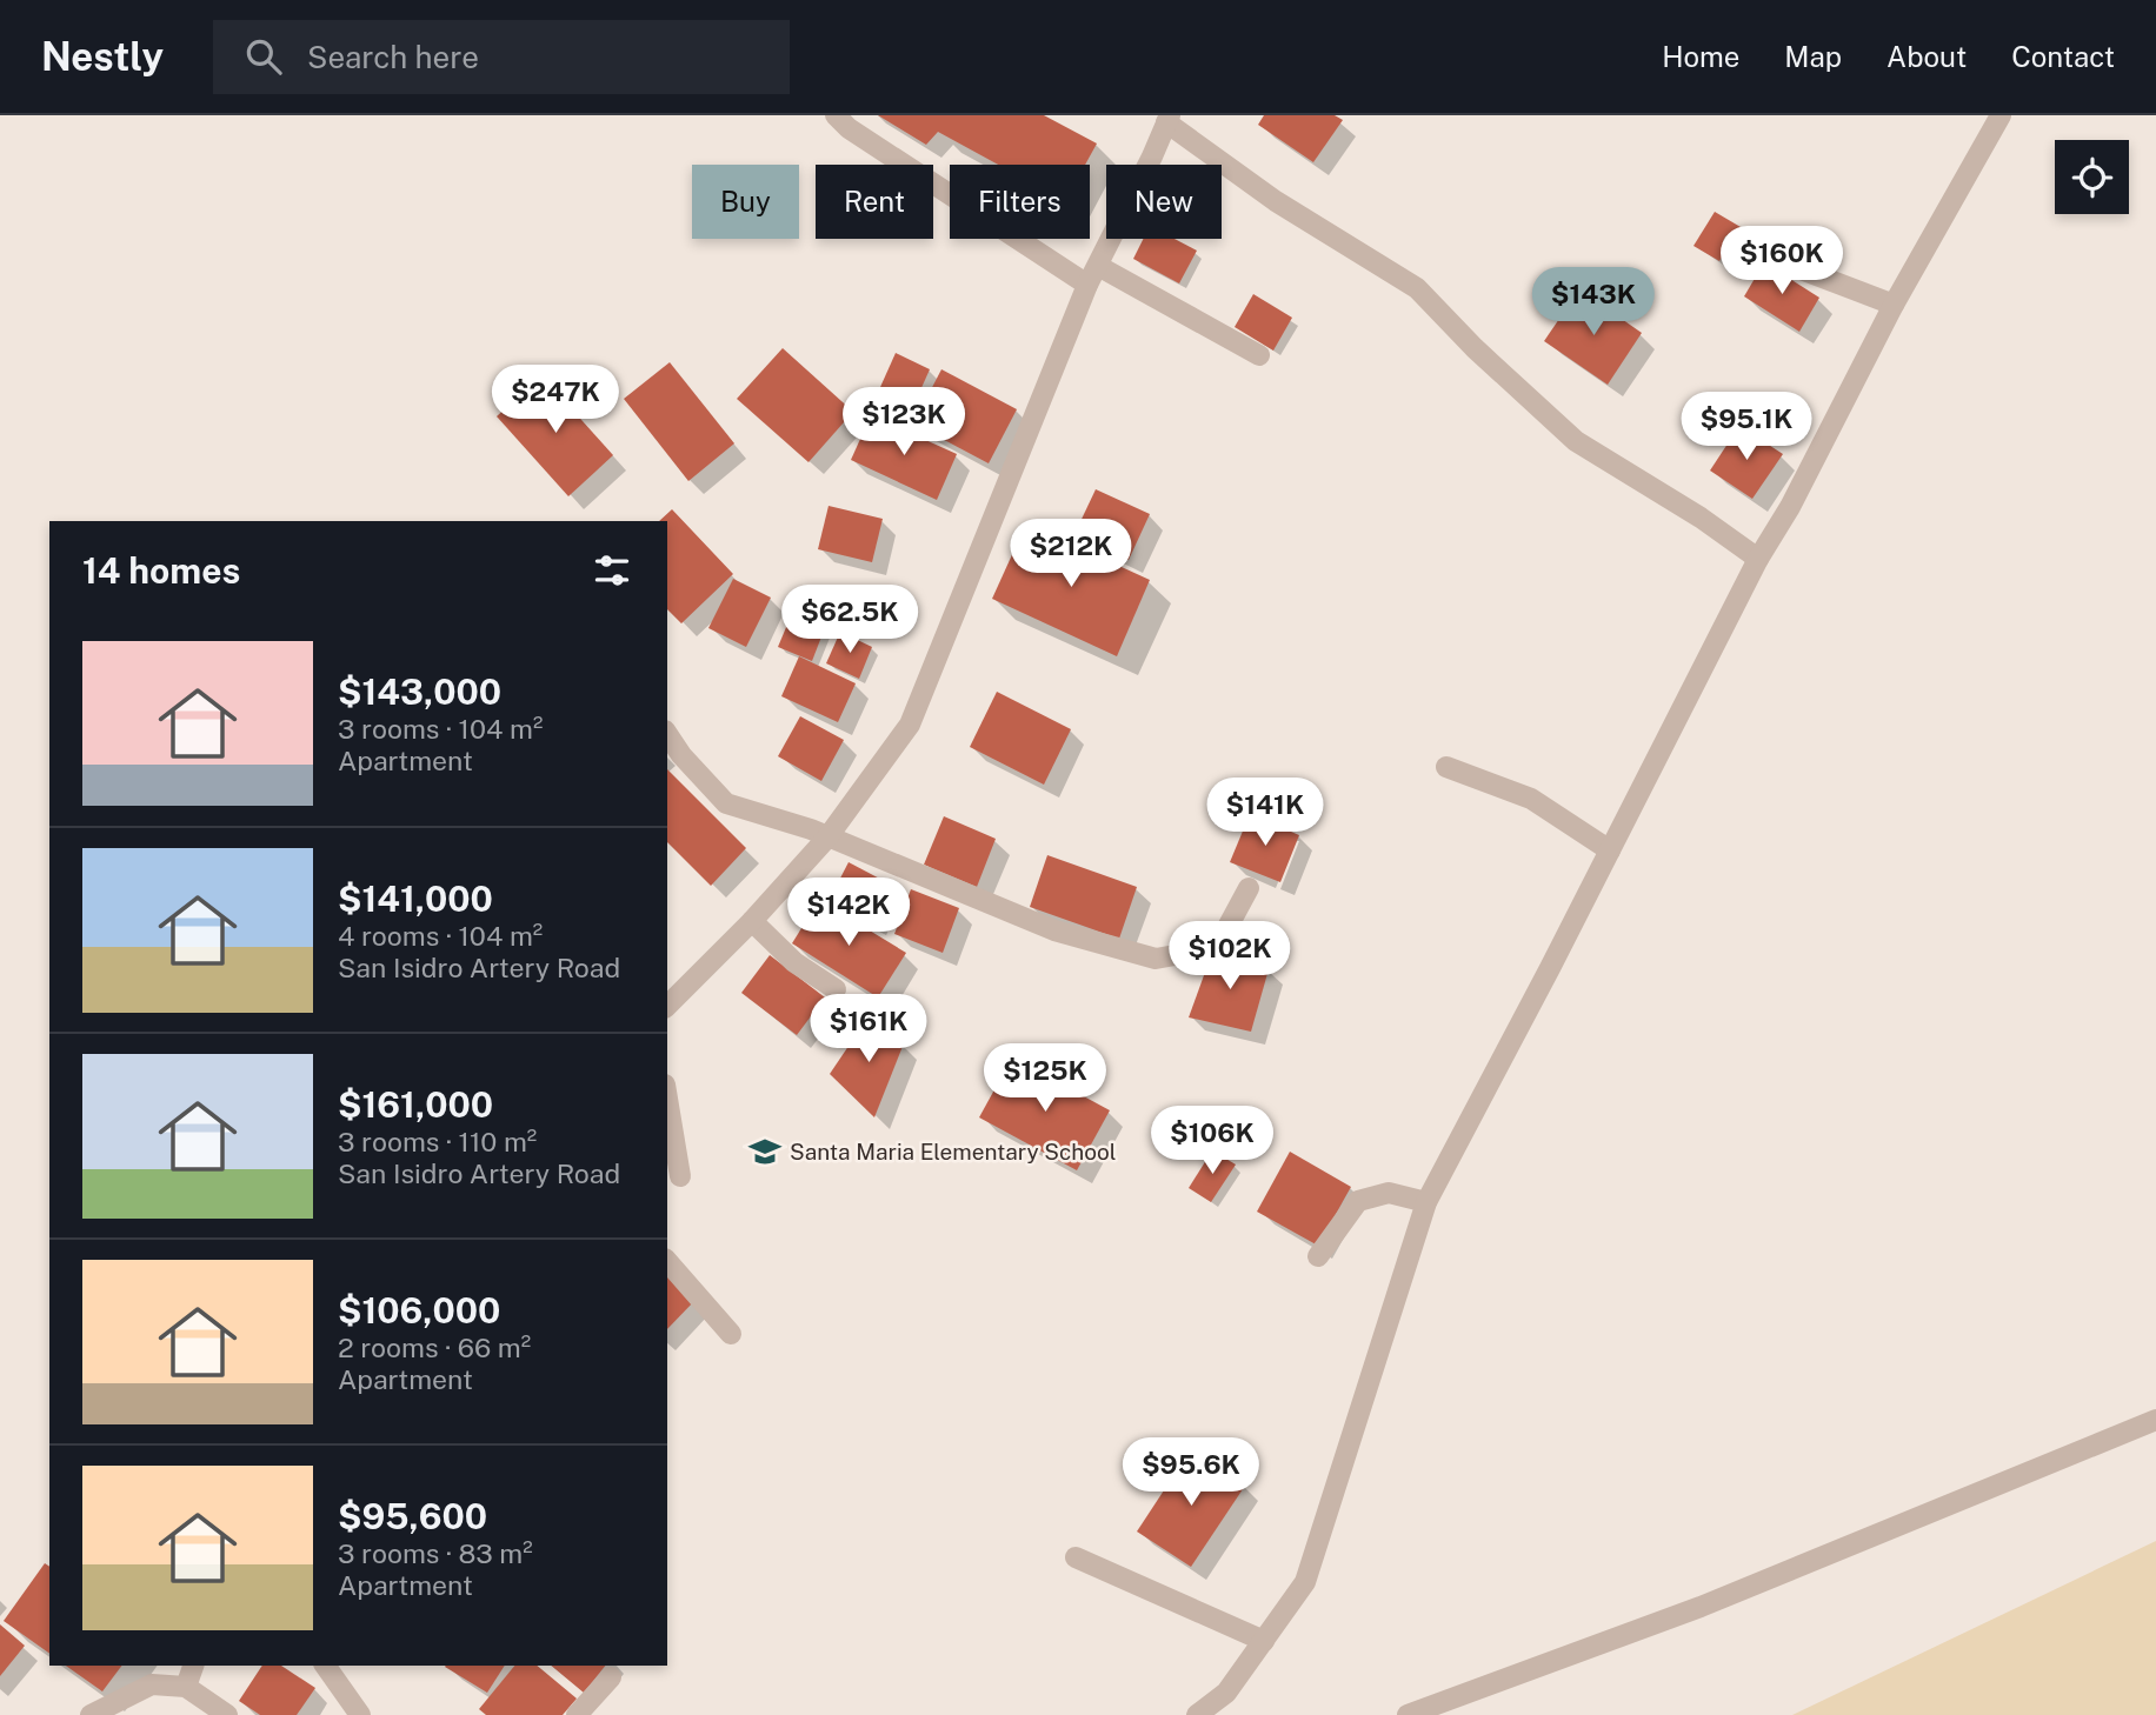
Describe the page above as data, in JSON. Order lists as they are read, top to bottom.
{
  "places": {
    "school or university": ["Santa Maria Elementary School"]
  },
  "page": {
    "header": "Nestly",
    "search": "Search here",
    "nav": [
      "Home",
      "Map",
      "About",
      "Contact"
    ],
    "chip": [
      "Buy",
      "Rent",
      "Filters",
      "New"
    ],
    "price": [
      "$160K",
      "$143K",
      "$247K",
      "$123K",
      "$95.1K",
      "$212K",
      "$62.5K",
      "$141K",
      "$142K",
      "$102K",
      "$161K",
      "$125K",
      "$106K",
      "$95.6K"
    ],
    "heading": "14 homes",
    "list": [
      {
        "name": "$143,000",
        "note": "3 rooms · 104 m² · Apartment"
      },
      {
        "name": "$141,000",
        "note": "4 rooms · 104 m² · San Isidro Artery Road"
      },
      {
        "name": "$161,000",
        "note": "3 rooms · 110 m² · San Isidro Artery Road"
      },
      {
        "name": "$106,000",
        "note": "2 rooms · 66 m² · Apartment"
      },
      {
        "name": "$95,600",
        "note": "3 rooms · 83 m² · Apartment"
      }
    ]
  }
}
